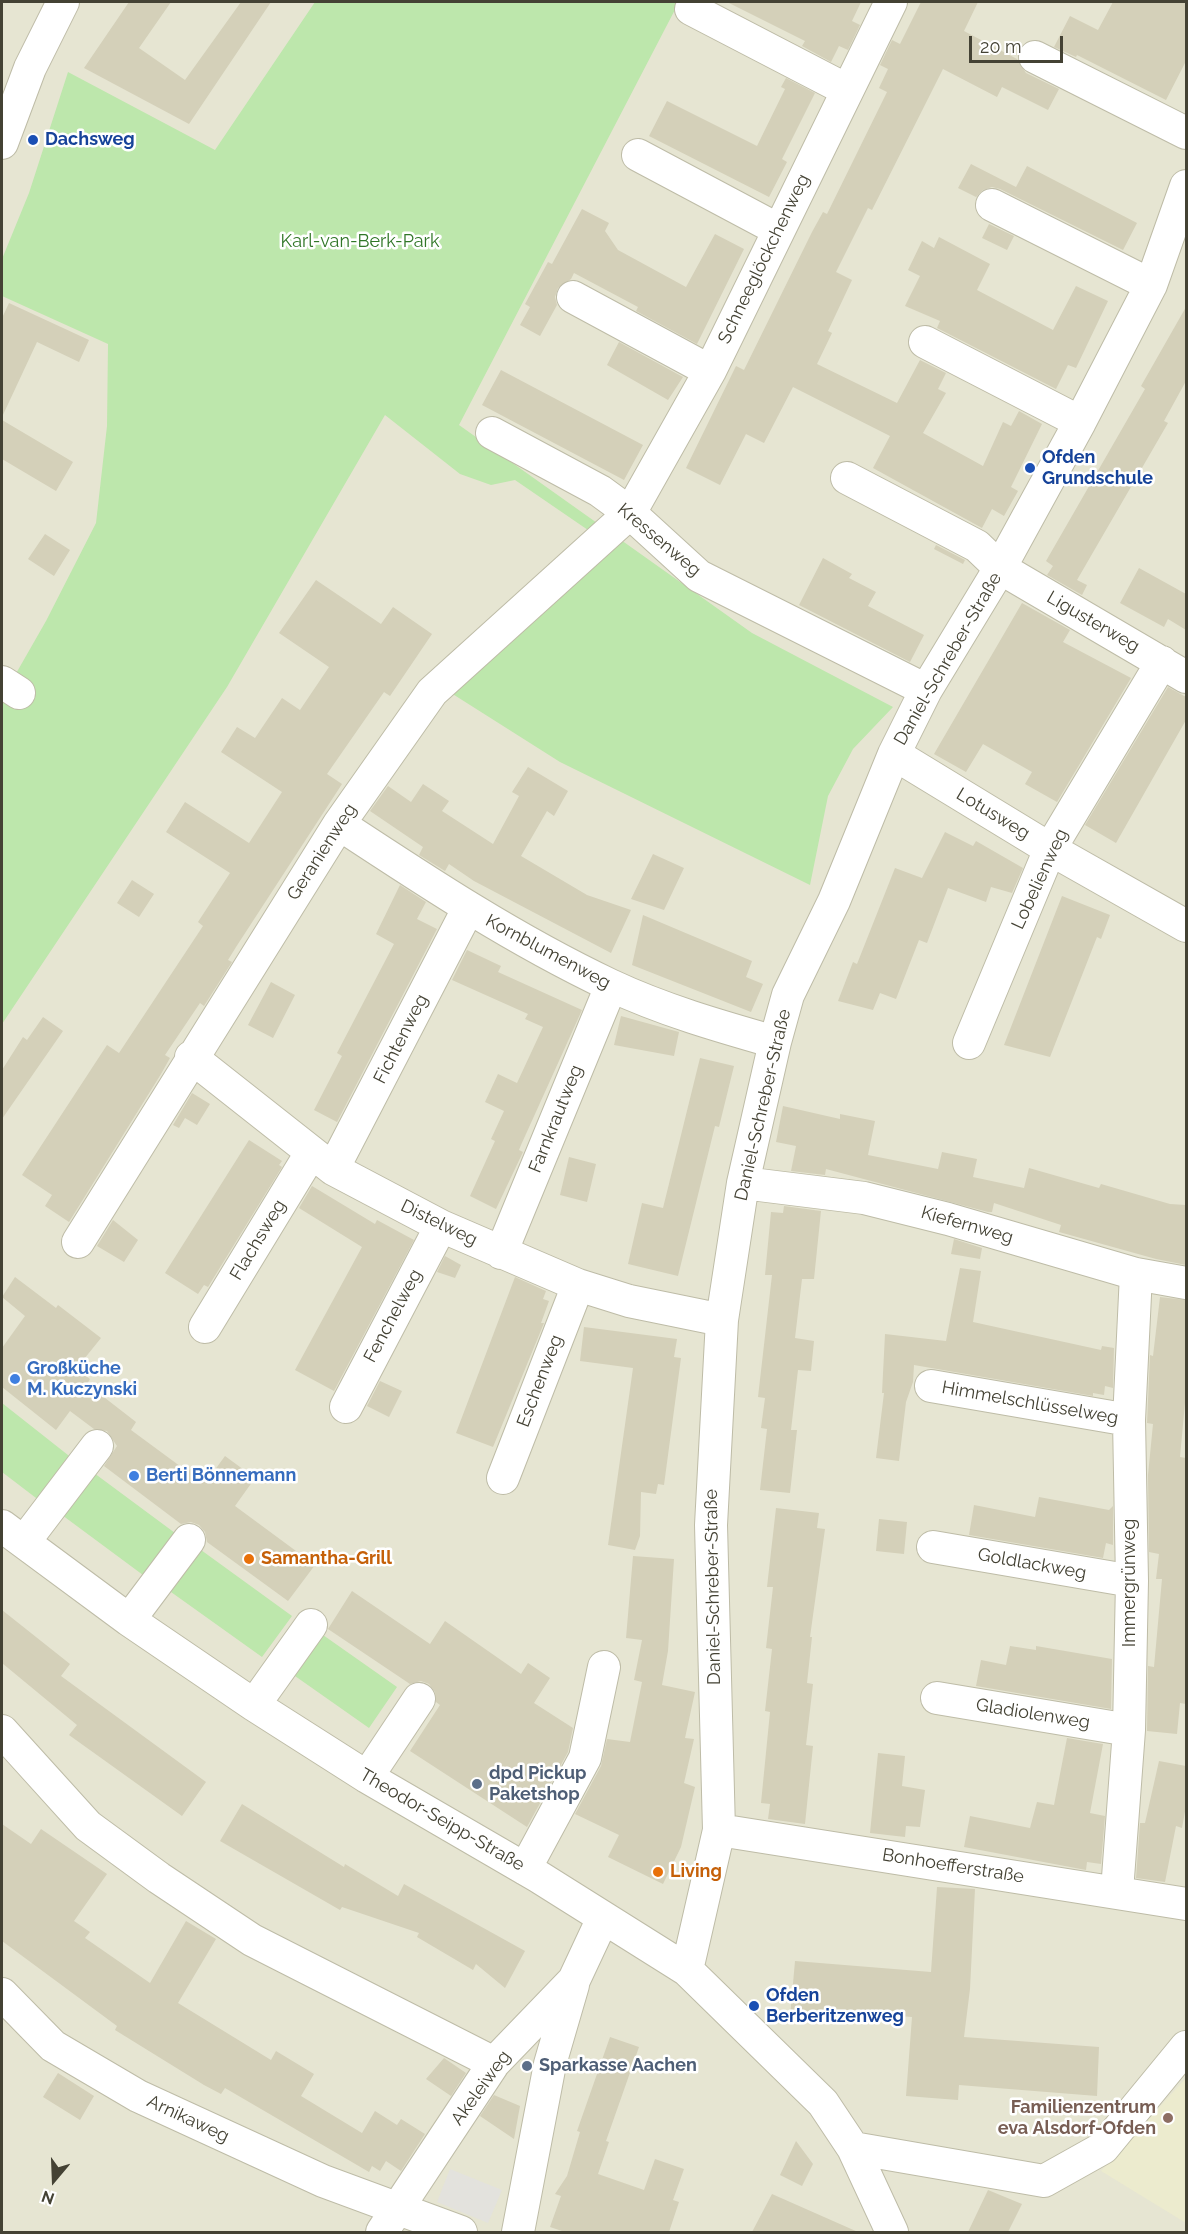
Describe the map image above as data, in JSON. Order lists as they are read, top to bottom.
{
  "streets": {
    "street": [
      "Schneeglöckchenweg",
      "Kressenweg",
      "Ligusterweg",
      "Daniel-Schreber-Straße",
      "Lotusweg",
      "Geranienweg",
      "Lobelienweg",
      "Kornblumenweg",
      "Fichtenweg",
      "Farnkrautweg",
      "Distelweg",
      "Kiefernweg",
      "Flachsweg",
      "Fenchelweg",
      "Eschenweg",
      "Himmelschlüsselweg",
      "Goldlackweg",
      "Immergrünweg",
      "Gladiolenweg",
      "Theodor-Seipp-Straße",
      "Bonhoefferstraße",
      "Akeleiweg",
      "Arnikaweg"
    ]
  },
  "crossings": [
    ["Schneeglöckchenweg", "Kressenweg"],
    ["Schneeglöckchenweg", "Geranienweg"],
    ["Kressenweg", "Daniel-Schreber-Straße"],
    ["Kressenweg", "Geranienweg"],
    ["Ligusterweg", "Daniel-Schreber-Straße"],
    ["Ligusterweg", "Lobelienweg"],
    ["Daniel-Schreber-Straße", "Lotusweg"],
    ["Daniel-Schreber-Straße", "Kornblumenweg"],
    ["Daniel-Schreber-Straße", "Distelweg"],
    ["Daniel-Schreber-Straße", "Kiefernweg"],
    ["Daniel-Schreber-Straße", "Theodor-Seipp-Straße"],
    ["Daniel-Schreber-Straße", "Bonhoefferstraße"],
    ["Lotusweg", "Lobelienweg"],
    ["Geranienweg", "Kornblumenweg"],
    ["Geranienweg", "Distelweg"],
    ["Kornblumenweg", "Fichtenweg"],
    ["Kornblumenweg", "Farnkrautweg"],
    ["Fichtenweg", "Distelweg"],
    ["Fichtenweg", "Flachsweg"],
    ["Farnkrautweg", "Distelweg"],
    ["Distelweg", "Flachsweg"],
    ["Distelweg", "Fenchelweg"],
    ["Distelweg", "Eschenweg"],
    ["Kiefernweg", "Immergrünweg"],
    ["Himmelschlüsselweg", "Immergrünweg"],
    ["Goldlackweg", "Immergrünweg"],
    ["Immergrünweg", "Gladiolenweg"],
    ["Immergrünweg", "Bonhoefferstraße"],
    ["Theodor-Seipp-Straße", "Akeleiweg"],
    ["Akeleiweg", "Arnikaweg"]
  ],
  "parks": ["Karl-van-Berk-Park"],
  "places": [
    "Dachsweg",
    "Ofden Grundschule",
    "Großküche M. Kuczynski",
    "Berti Bönnemann",
    "Samantha-Grill",
    "dpd Pickup Paketshop",
    "Living",
    "Ofden Berberitzenweg",
    "Sparkasse Aachen",
    "Familienzentrum eva Alsdorf-Ofden"
  ],
  "scale_bar": "20 m",
  "north": "bottom"
}
